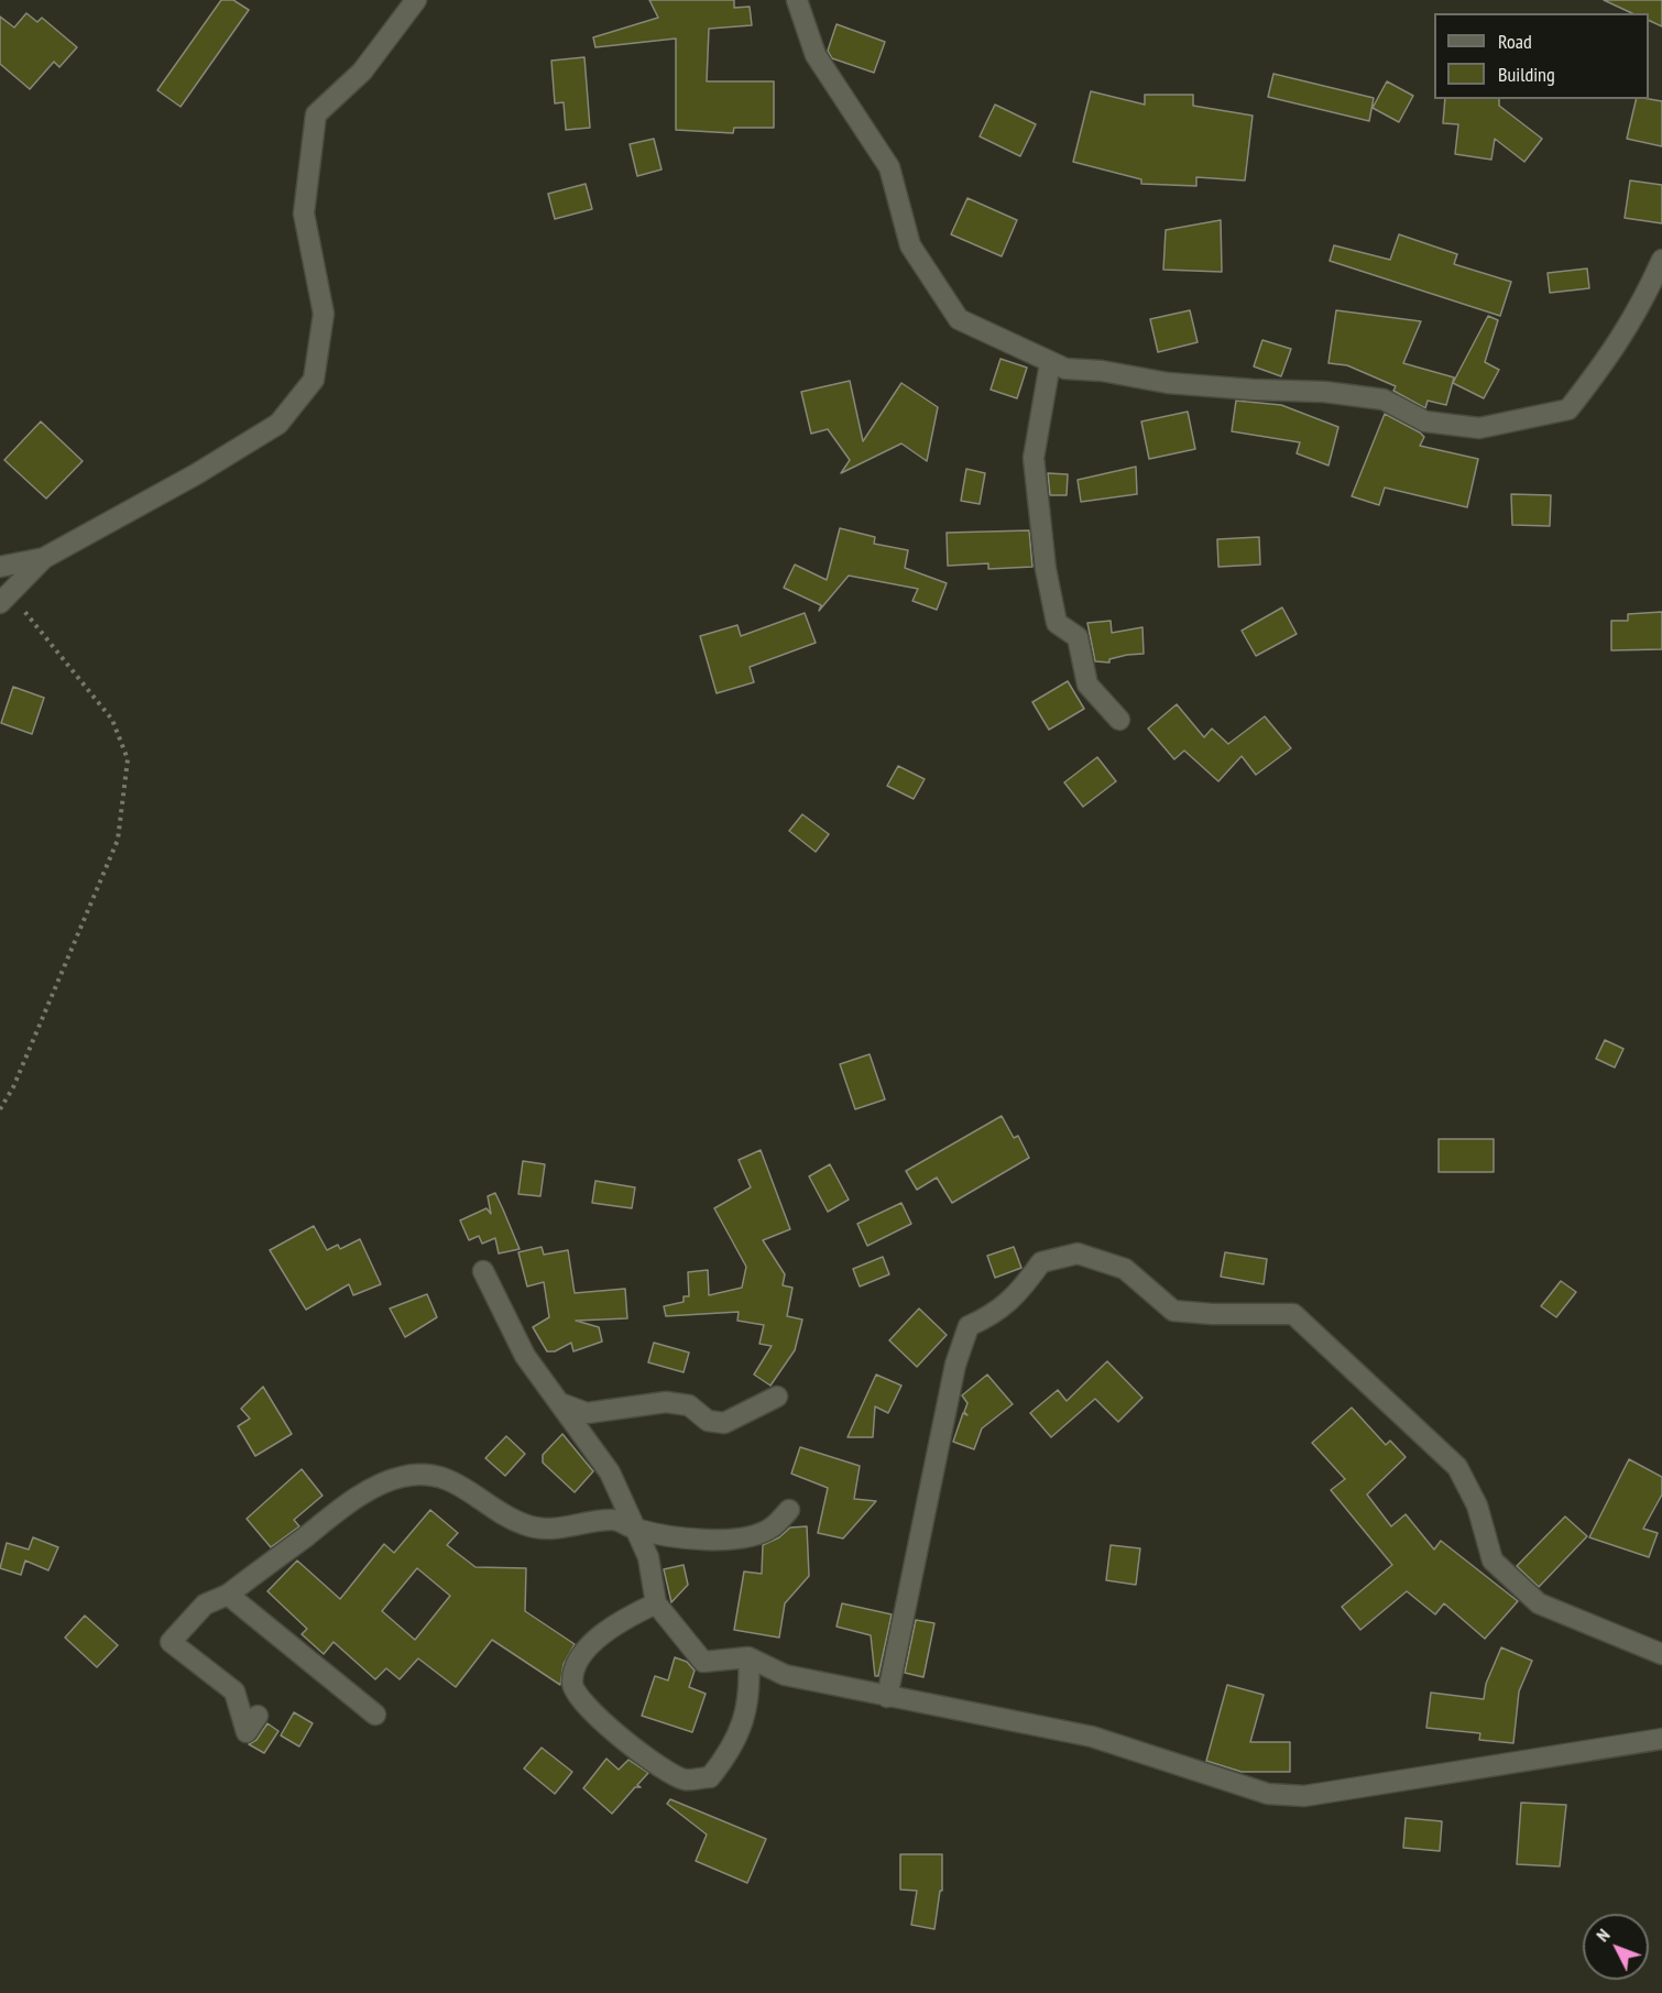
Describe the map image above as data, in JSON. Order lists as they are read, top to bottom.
{
  "legend": ["Road", "Building"],
  "north": "top left"
}
